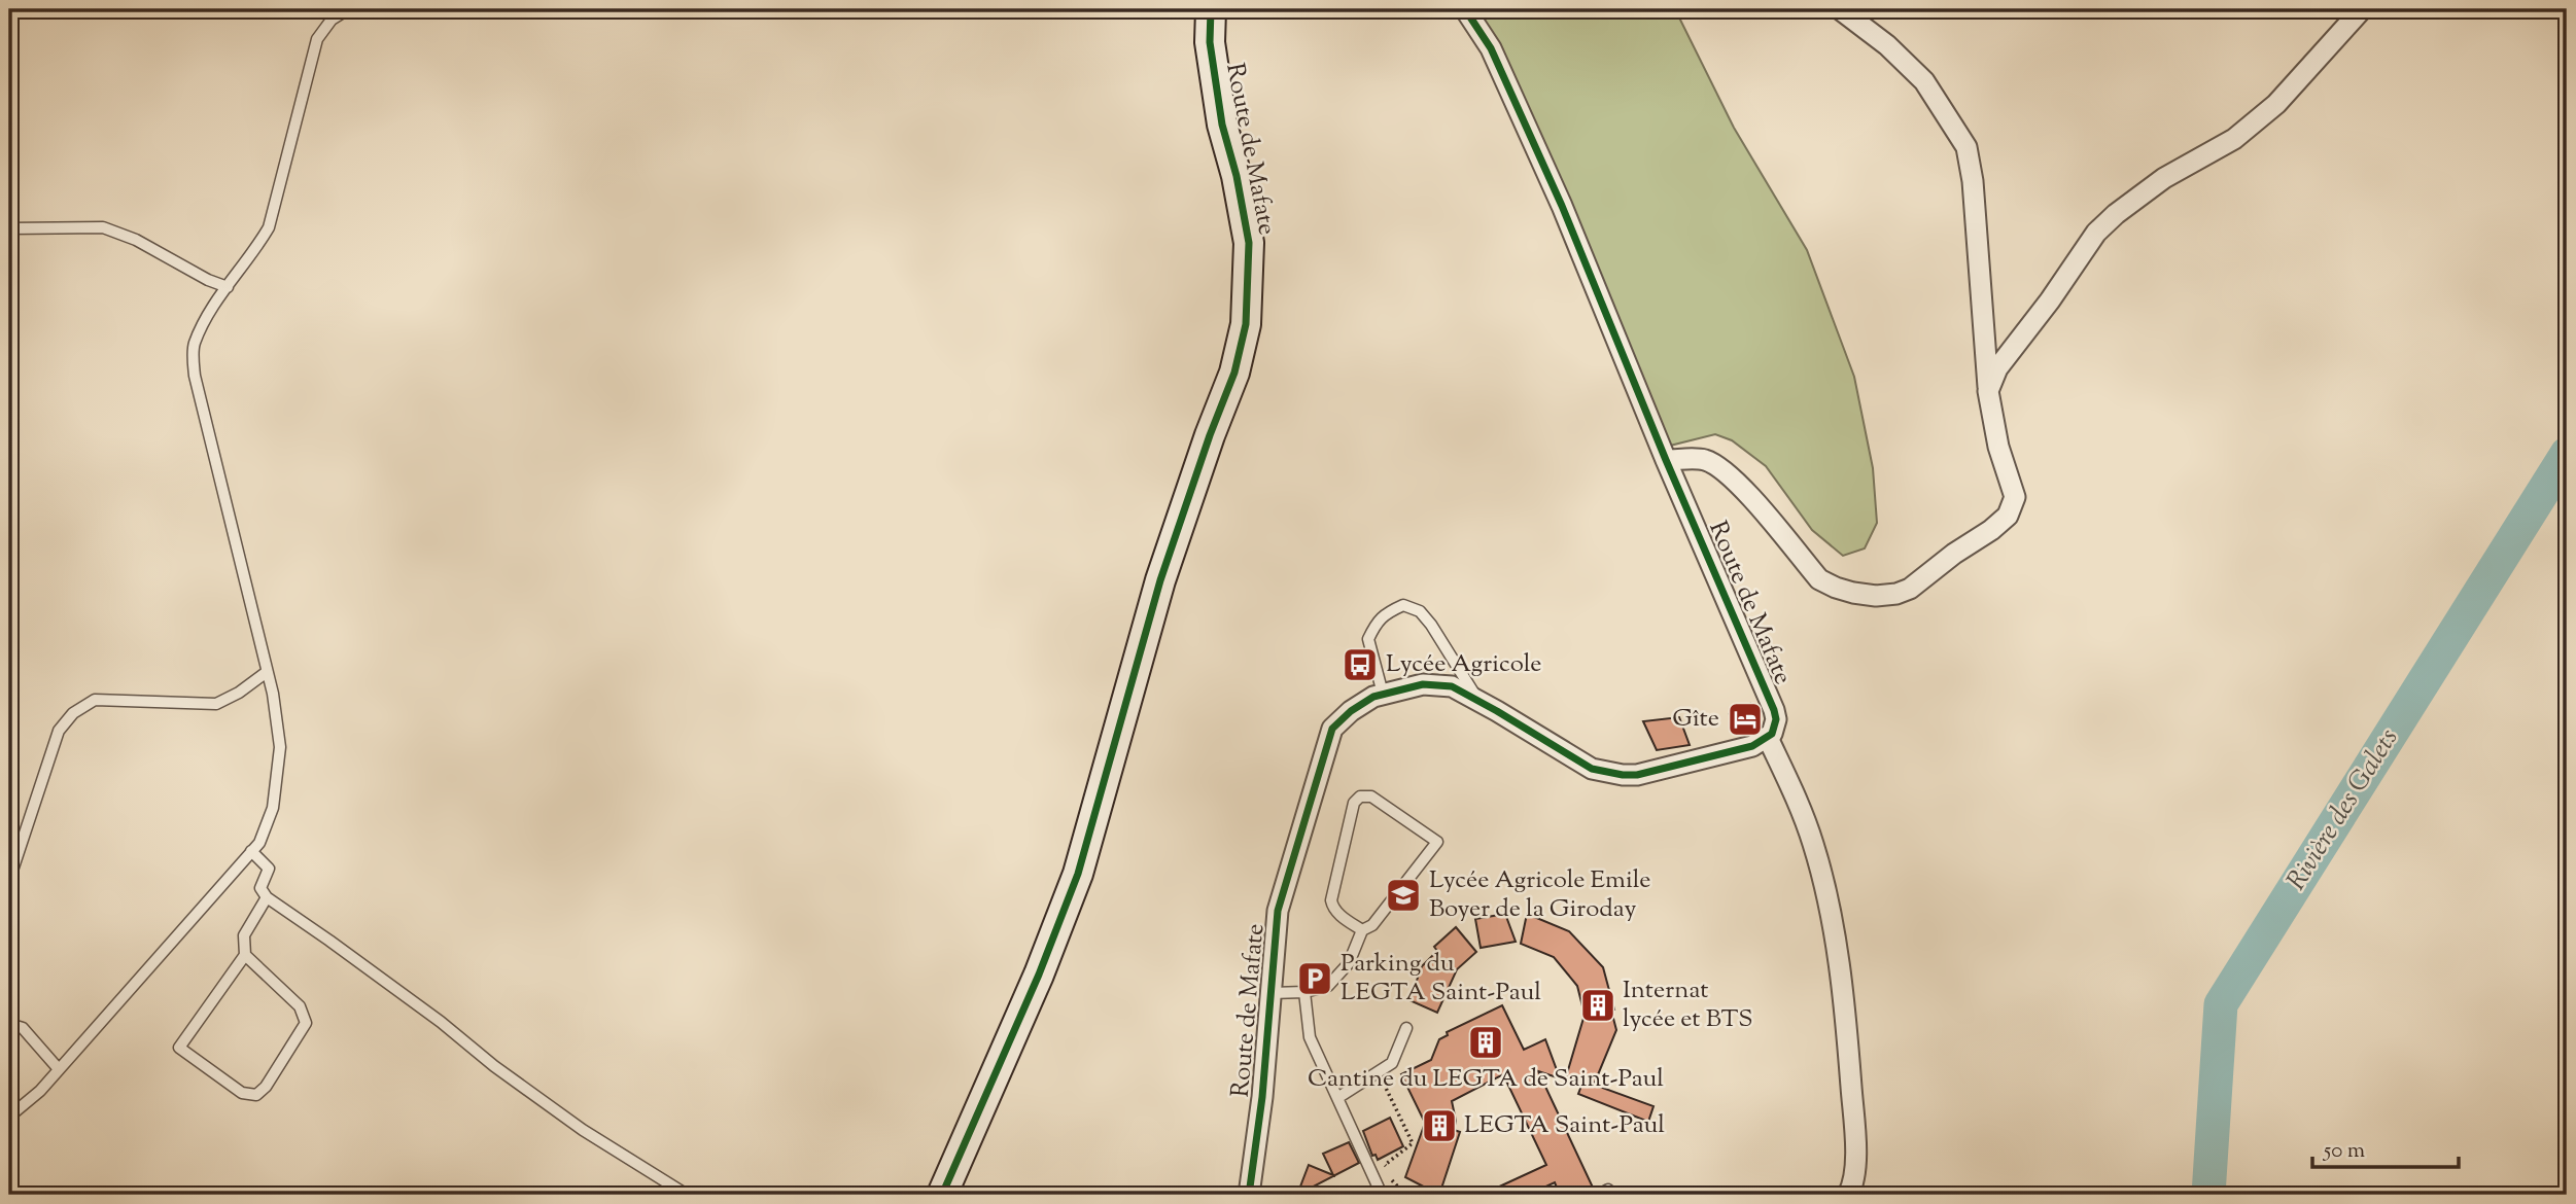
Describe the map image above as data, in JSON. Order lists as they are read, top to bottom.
{
  "streets": {
    "main road": ["Route de Mafate"]
  },
  "water": ["Rivière des Galets"],
  "places": {
    "bus stop": ["Lycée Agricole"],
    "hotel": ["Gîte"],
    "school or university": ["Lycée Agricole Emile Boyer de la Giroday"],
    "parking": ["Parking du LEGTA Saint-Paul"],
    "building": ["Internat lycée et BTS", "Cantine du LEGTA de Saint-Paul", "LEGTA Saint-Paul"]
  },
  "scale_bar": "50 m"
}
